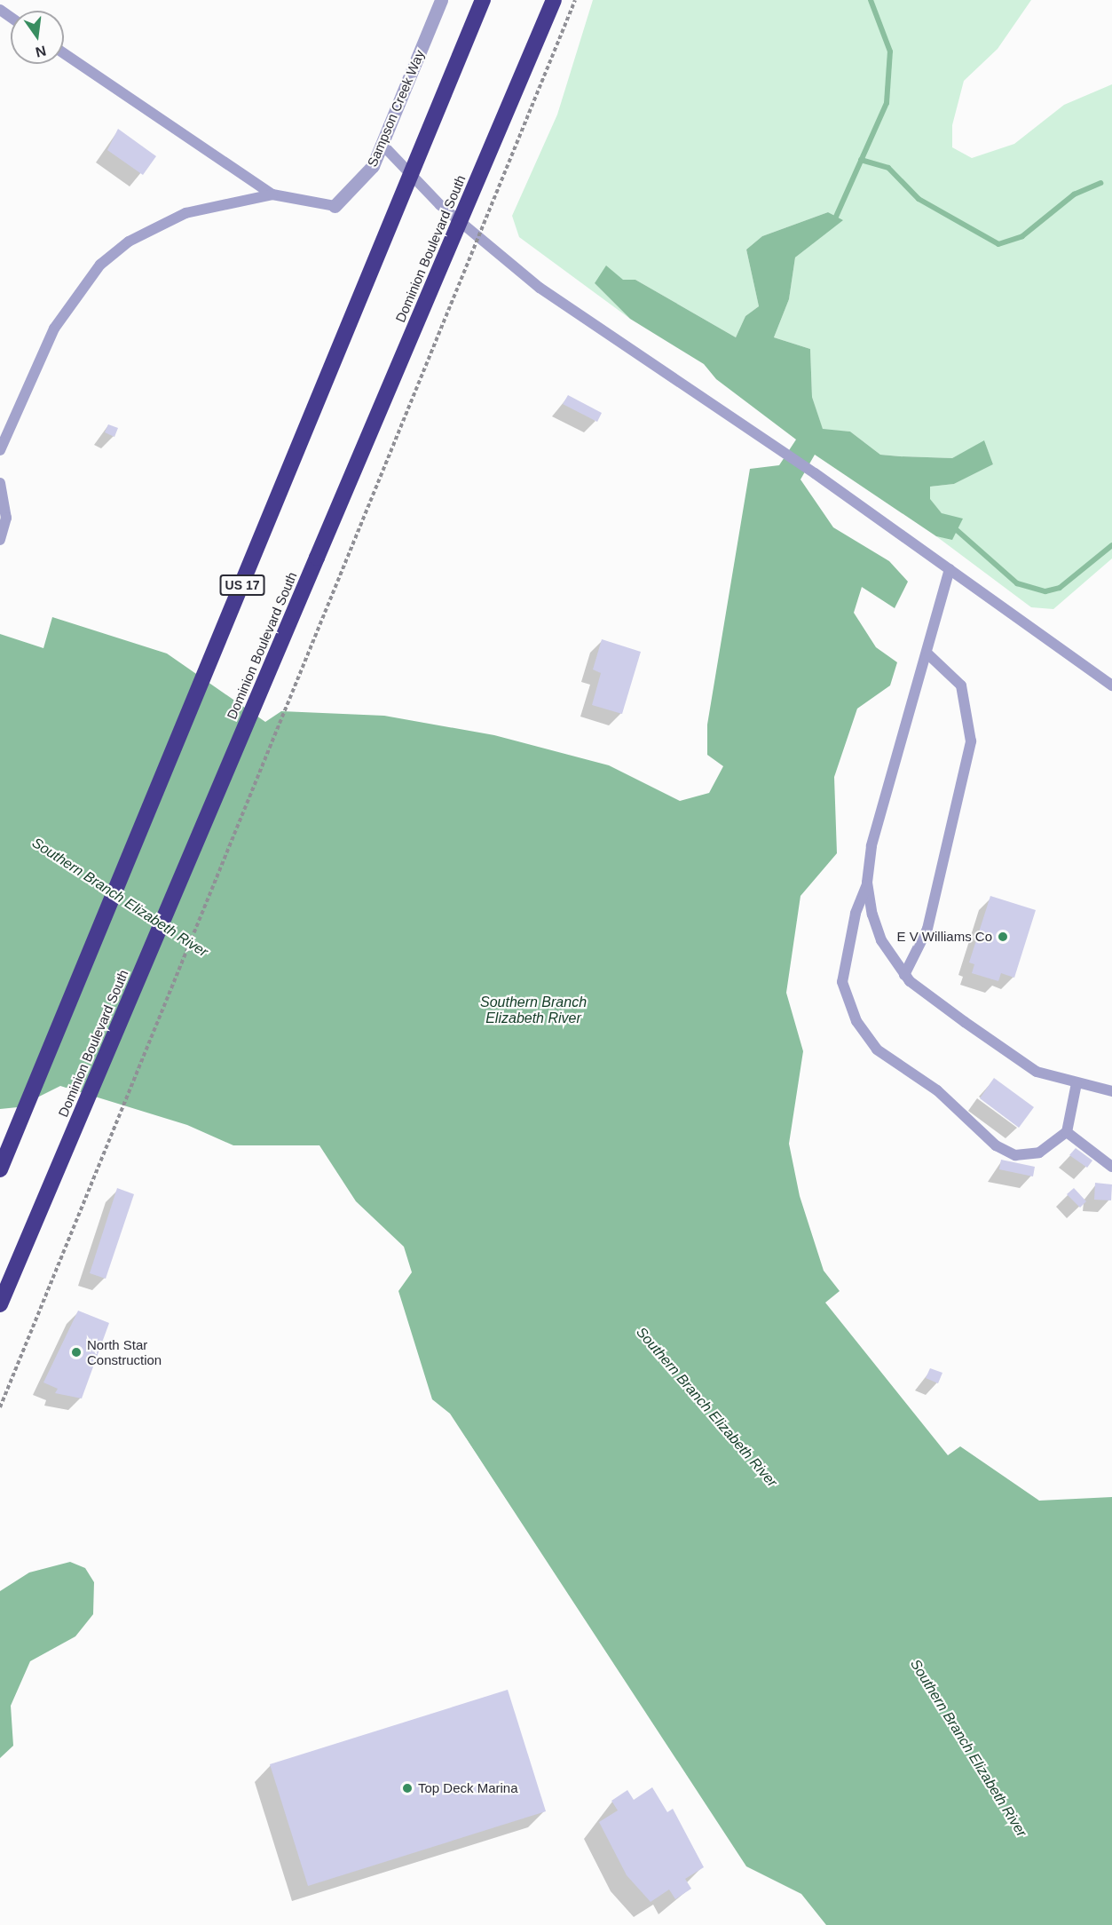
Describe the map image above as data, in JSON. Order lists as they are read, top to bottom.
{
  "streets": {
    "highway": ["Dominion Boulevard South", "US 17"],
    "street": ["Sampson Creek Way"]
  },
  "water": ["Southern Branch Elizabeth River"],
  "places": ["E V Williams Co", "North Star Construction", "Top Deck Marina"],
  "north": "bottom"
}
